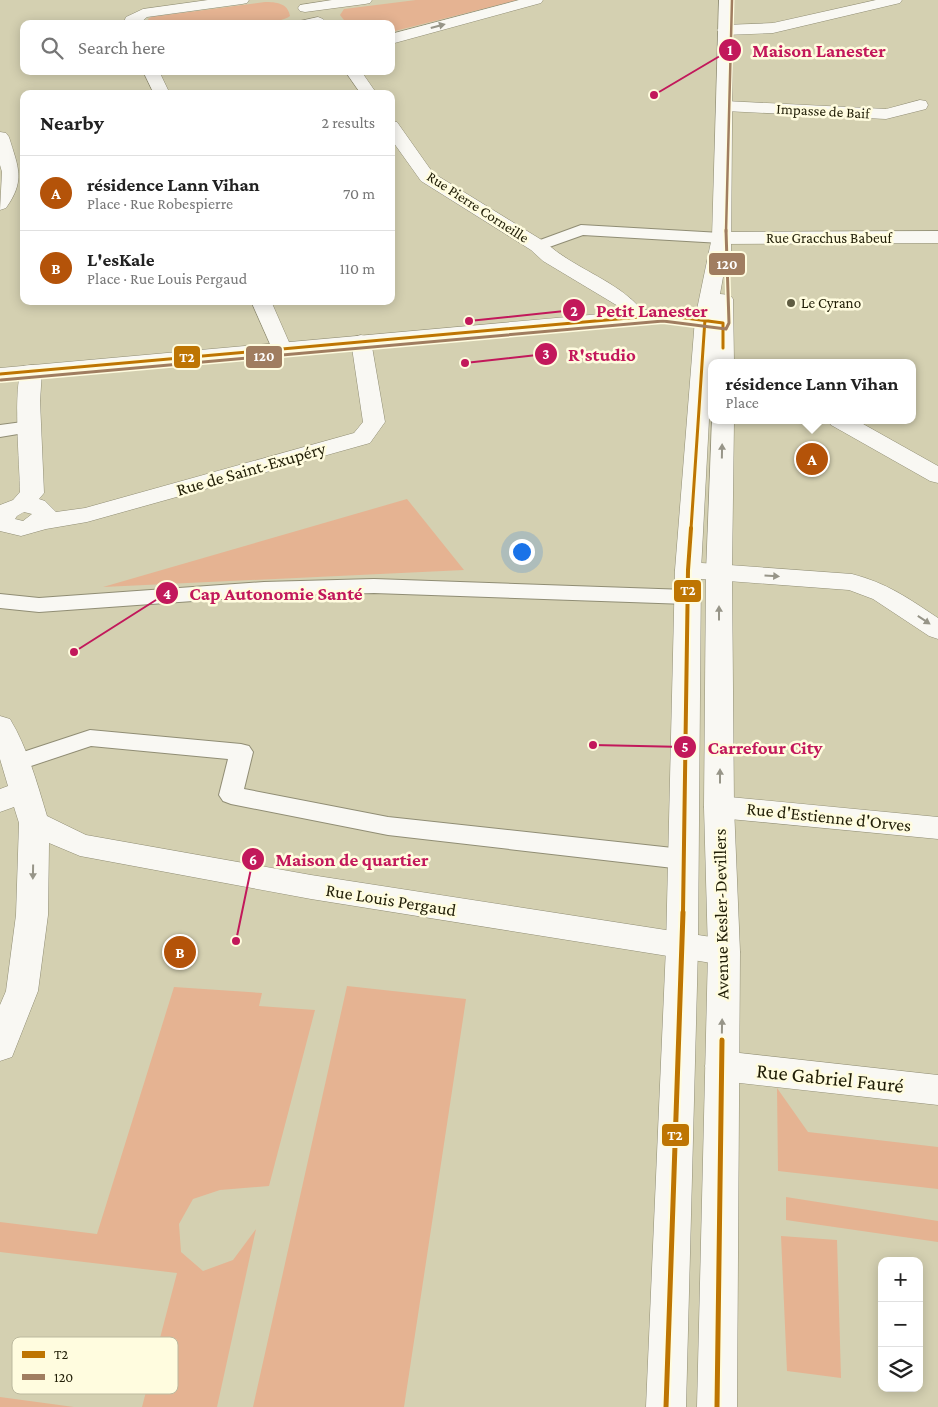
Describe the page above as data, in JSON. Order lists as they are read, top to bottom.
{
  "streets": {
    "street": [
      "Impasse de Baif",
      "Rue Pierre Corneille",
      "Rue Gracchus Babeuf",
      "Rue de Saint-Exupéry",
      "Rue d'Estienne d'Orves",
      "Rue Louis Pergaud",
      "Avenue Kesler-Devillers",
      "Rue Gabriel Fauré"
    ]
  },
  "crossings": [
    ["Rue d'Estienne d'Orves", "Avenue Kesler-Devillers"],
    ["Rue Louis Pergaud", "Avenue Kesler-Devillers"],
    ["Avenue Kesler-Devillers", "Rue Gabriel Fauré"]
  ],
  "places": [
    "Maison Lanester",
    "Le Cyrano",
    "Petit Lanester",
    "R'studio",
    "Cap Autonomie Santé",
    "Carrefour City",
    "Maison de quartier"
  ],
  "lines": ["transit line 120", "transit line T2"],
  "legend": ["T2", "120"],
  "page": {
    "search": "Search here",
    "heading": ["Nearby", "2 results"],
    "list": [
      {
        "mark": "A",
        "name": "résidence Lann Vihan",
        "note": "Place · Rue Robespierre",
        "value": "70 m"
      },
      {
        "mark": "B",
        "name": "L'esKale",
        "note": "Place · Rue Louis Pergaud",
        "value": "110 m"
      }
    ],
    "popup": ["résidence Lann Vihan", "Place"],
    "pins": ["A", "B"],
    "map_buttons": ["+", "−"]
  }
}
